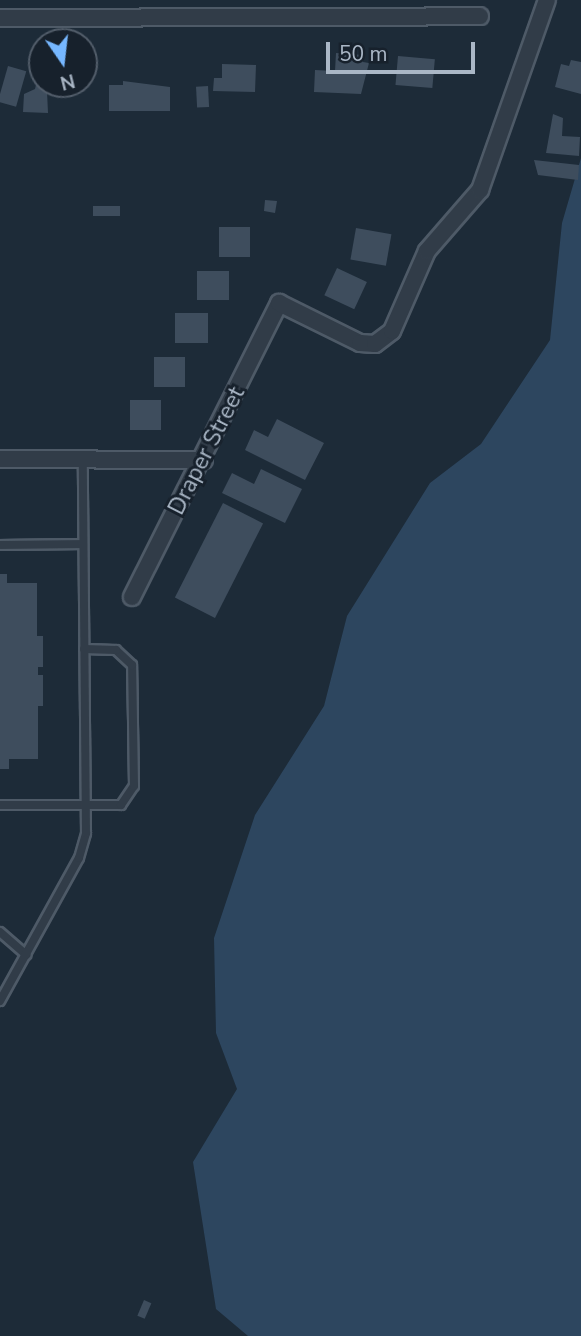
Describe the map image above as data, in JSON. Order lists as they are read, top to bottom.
{
  "streets": {
    "street": ["Draper Street"]
  },
  "scale_bar": "50 m",
  "north": "bottom"
}
